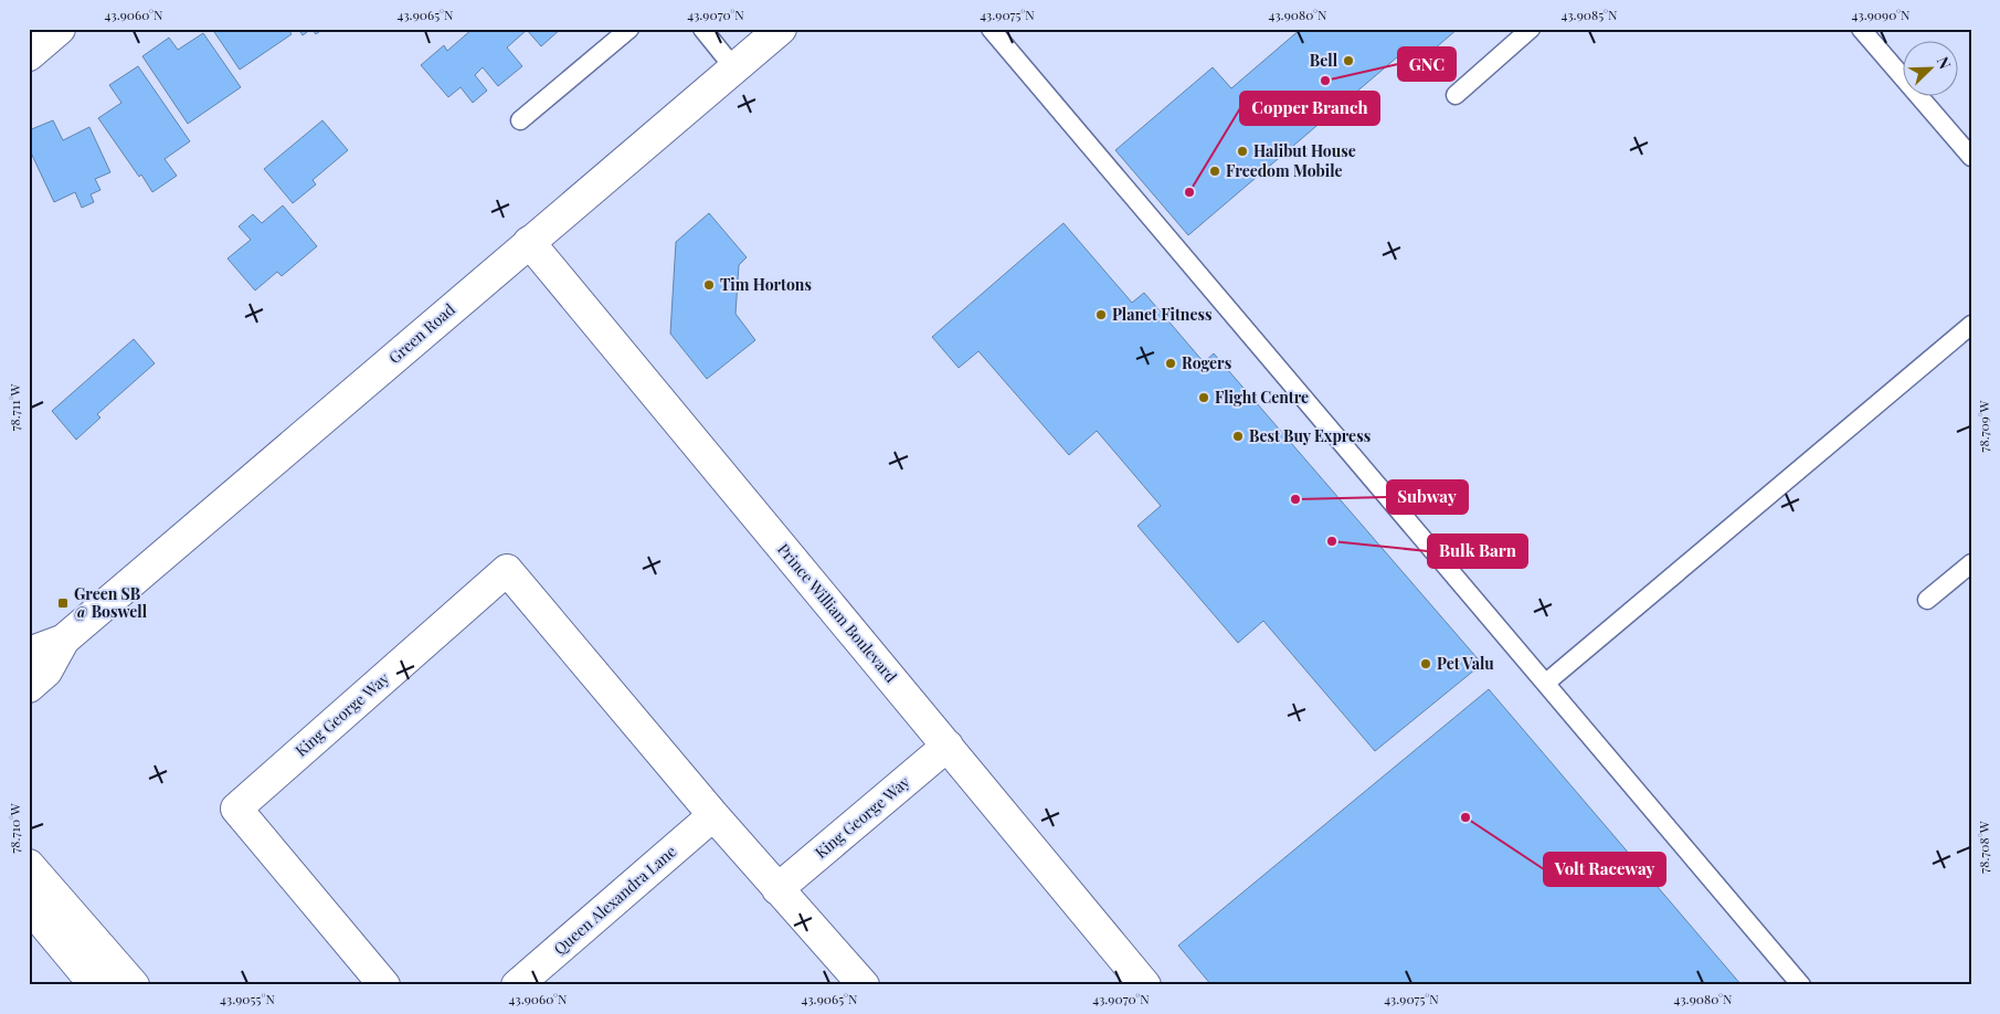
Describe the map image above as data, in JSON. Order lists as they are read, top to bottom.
{
  "streets": {
    "street": [
      "Green Road",
      "Prince William Boulevard",
      "King George Way",
      "Queen Alexandra Lane"
    ]
  },
  "crossings": [
    ["Green Road", "Prince William Boulevard"],
    ["Prince William Boulevard", "King George Way"],
    ["King George Way", "Queen Alexandra Lane"]
  ],
  "places": {
    "other": [
      "Bell",
      "GNC",
      "Halibut House",
      "Freedom Mobile",
      "Copper Branch",
      "Tim Hortons",
      "Planet Fitness",
      "Rogers",
      "Flight Centre",
      "Best Buy Express",
      "Subway",
      "Bulk Barn",
      "Pet Valu",
      "Volt Raceway"
    ],
    "transit": ["Green SB @ Boswell"]
  },
  "north": "top right",
  "coordinates": [
    "43.9060°N",
    "43.9065°N",
    "43.9070°N",
    "43.9075°N",
    "43.9080°N",
    "43.9085°N",
    "43.9090°N",
    "78.711°W",
    "78.709°W",
    "78.710°W",
    "78.708°W",
    "43.9055°N"
  ]
}
